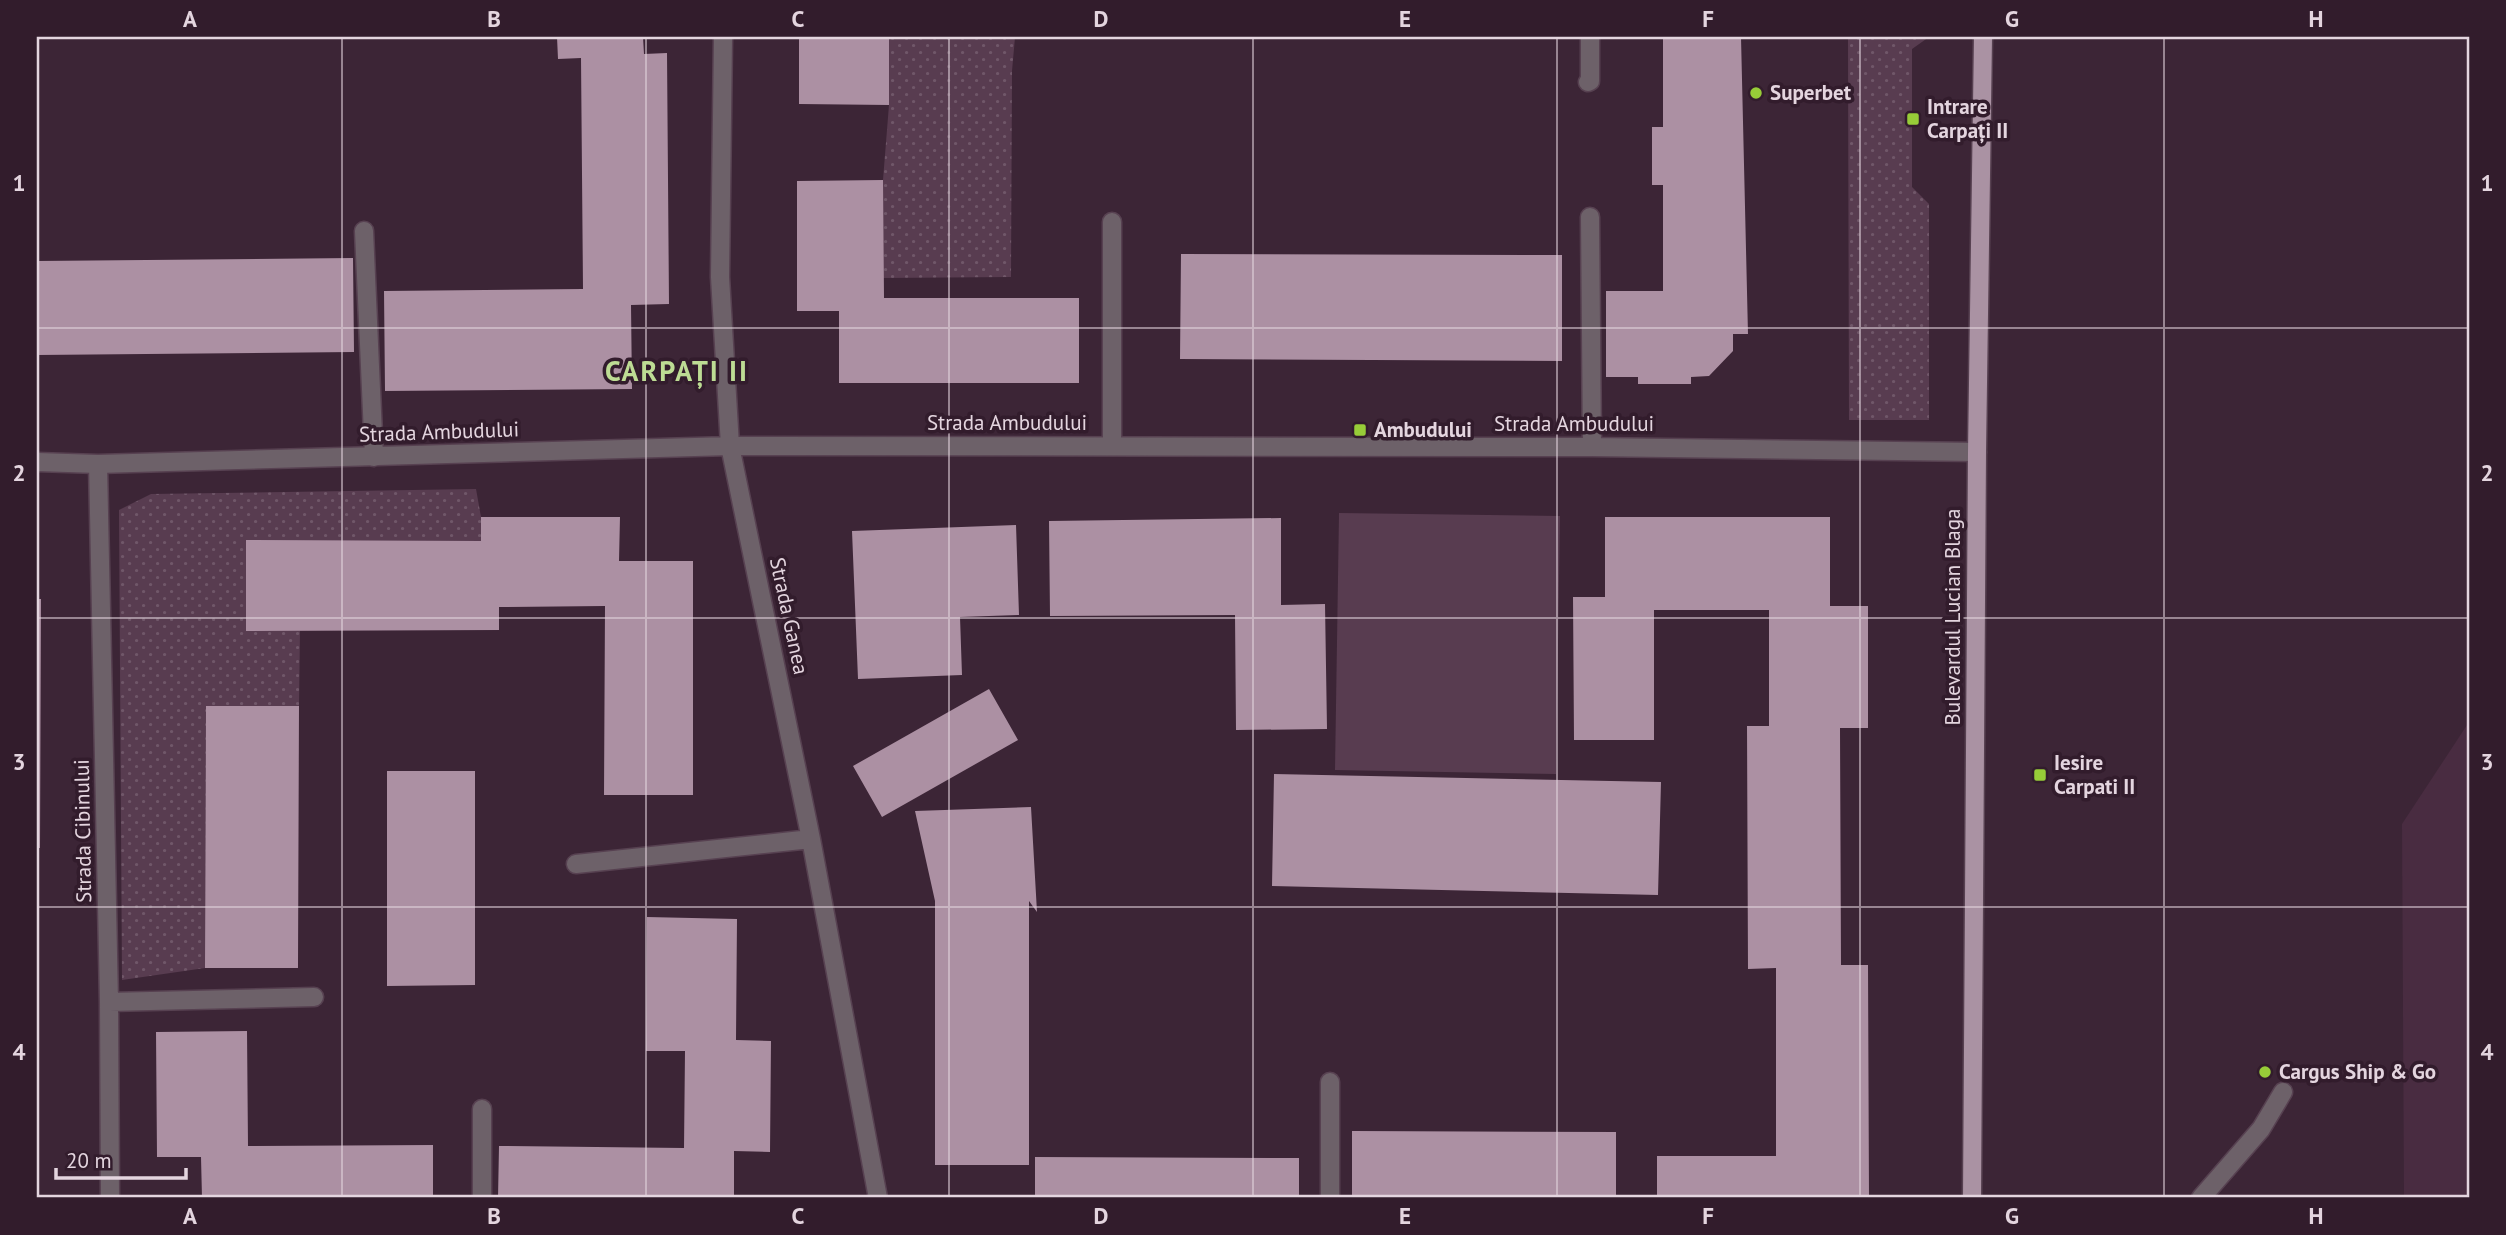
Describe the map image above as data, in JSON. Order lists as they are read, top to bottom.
{
  "streets": {
    "main road": ["Bulevardul Lucian Blaga"],
    "street": ["Strada Ambudului", "Strada Ganea", "Strada Cibinului"]
  },
  "crossings": [
    ["Strada Ambudului", "Strada Ganea"],
    ["Strada Ambudului", "Bulevardul Lucian Blaga"],
    ["Strada Ambudului", "Strada Cibinului"]
  ],
  "districts": ["CARPAȚI II"],
  "places": {
    "other": ["Superbet", "Cargus Ship & Go"],
    "transit": ["Intrare Carpați II", "Ambudului", "Iesire Carpati II"]
  },
  "scale_bar": "20 m",
  "grid": {
    "columns": [
      "A",
      "B",
      "C",
      "D",
      "E",
      "F",
      "G",
      "H"
    ],
    "rows": [
      "1",
      "2",
      "3",
      "4"
    ]
  }
}
